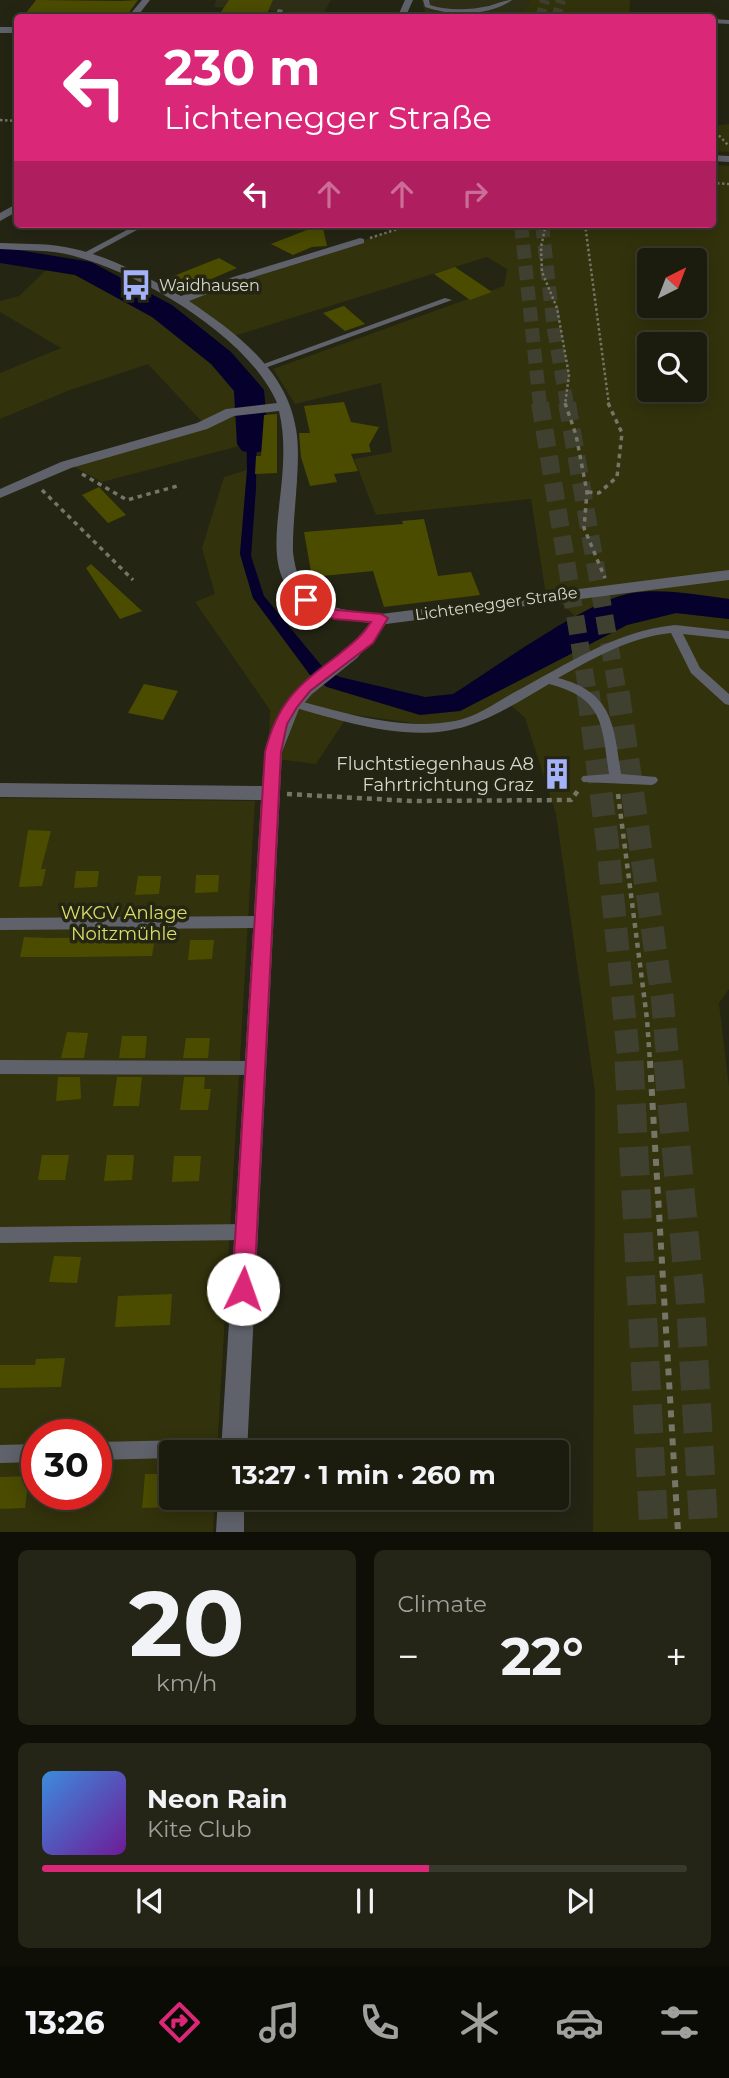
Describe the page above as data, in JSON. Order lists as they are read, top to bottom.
{
  "streets": {
    "street": ["Lichtenegger Straße"]
  },
  "parks": ["WKGV Anlage Noitzmühle"],
  "places": {
    "bus stop": ["Waidhausen"],
    "building": ["Fluchtstiegenhaus A8 Fahrtrichtung Graz"]
  },
  "north": "top right",
  "page": {
    "turn": ["230 m", "Lichtenegger Straße"],
    "limit": "30",
    "trip": "13:27 · 1 min · 260 m",
    "tile": [
      ["20", "km/h"],
      "Climate"
    ],
    "heat": ["−", "22°", "+"],
    "song": ["Neon Rain", "Kite Club"],
    "tabs": "13:26"
  }
}
